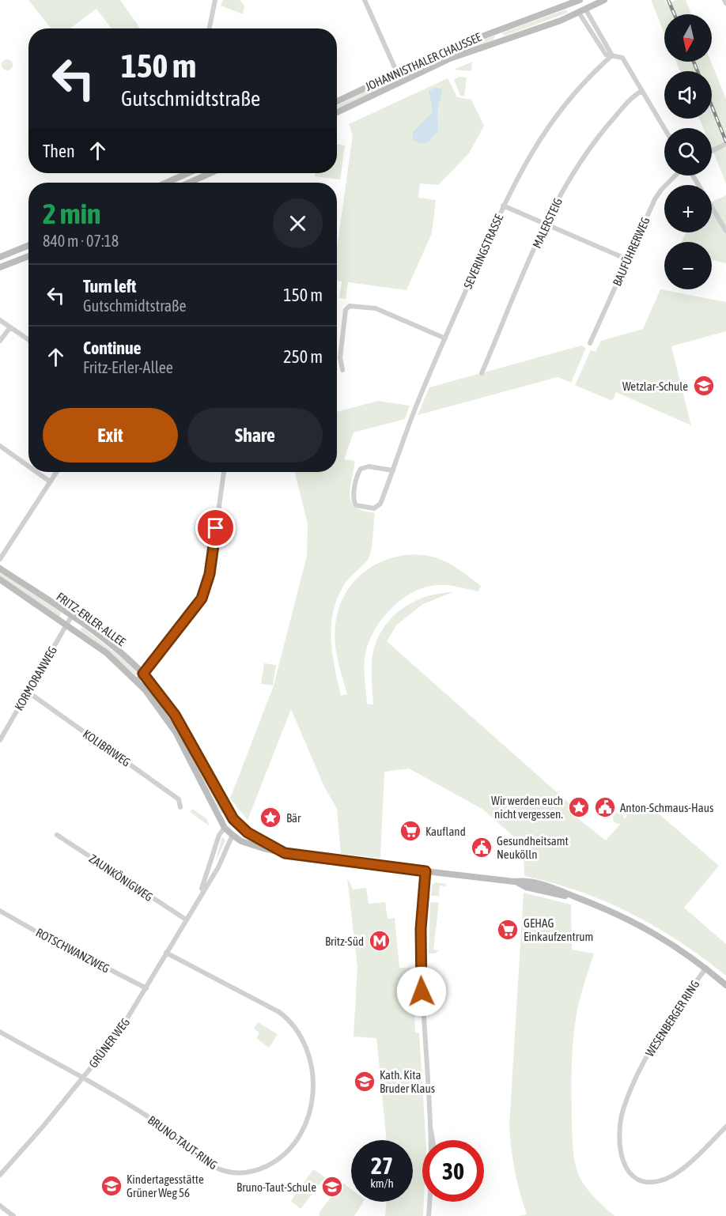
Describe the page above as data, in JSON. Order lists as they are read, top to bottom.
{
  "streets": {
    "street": [
      "JOHANNISTHALER CHAUSSEE",
      "MALERSTEIG",
      "SEVERINGSTRASSE",
      "BAUFÜHRERWEG",
      "FRITZ-ERLER-ALLEE",
      "KORMORANWEG",
      "KOLIBRIWEG",
      "ZAUNKÖNIGWEG",
      "ROTSCHWANZWEG",
      "WESENBERGER RING",
      "GRÜNER WEG",
      "BRUNO-TAUT-RING"
    ]
  },
  "crossings": [
    ["FRITZ-ERLER-ALLEE", "KORMORANWEG"],
    ["FRITZ-ERLER-ALLEE", "GRÜNER WEG"],
    ["KORMORANWEG", "KOLIBRIWEG"],
    ["ZAUNKÖNIGWEG", "GRÜNER WEG"],
    ["ROTSCHWANZWEG", "GRÜNER WEG"],
    ["GRÜNER WEG", "BRUNO-TAUT-RING"]
  ],
  "places": {
    "school or university": [
      "Wetzlar-Schule",
      "Kath. Kita Bruder Klaus",
      "Kindertagesstätte Grüner Weg 56",
      "Bruno-Taut-Schule"
    ],
    "place": ["Wir werden euch nicht vergessen.", "Bär"],
    "public building": ["Anton-Schmaus-Haus", "Gesundheitsamt Neukölln"],
    "supermarket": ["Kaufland", "GEHAG Einkaufzentrum"],
    "metro station": ["Britz-Süd"]
  },
  "north": "bottom",
  "page": {
    "map_buttons": ["+", "−"],
    "turn": ["150 m", "Gutschmidtstraße"],
    "then": "Then",
    "heading": ["2 min", "840 m · 07:18"],
    "list": [
      {
        "name": "Turn left",
        "note": "Gutschmidtstraße",
        "value": "150 m"
      },
      {
        "name": "Continue",
        "note": "Fritz-Erler-Allee",
        "value": "250 m"
      }
    ],
    "buttons": ["Exit", "Share"],
    "speed": "27 km/h",
    "limit": "30"
  }
}
